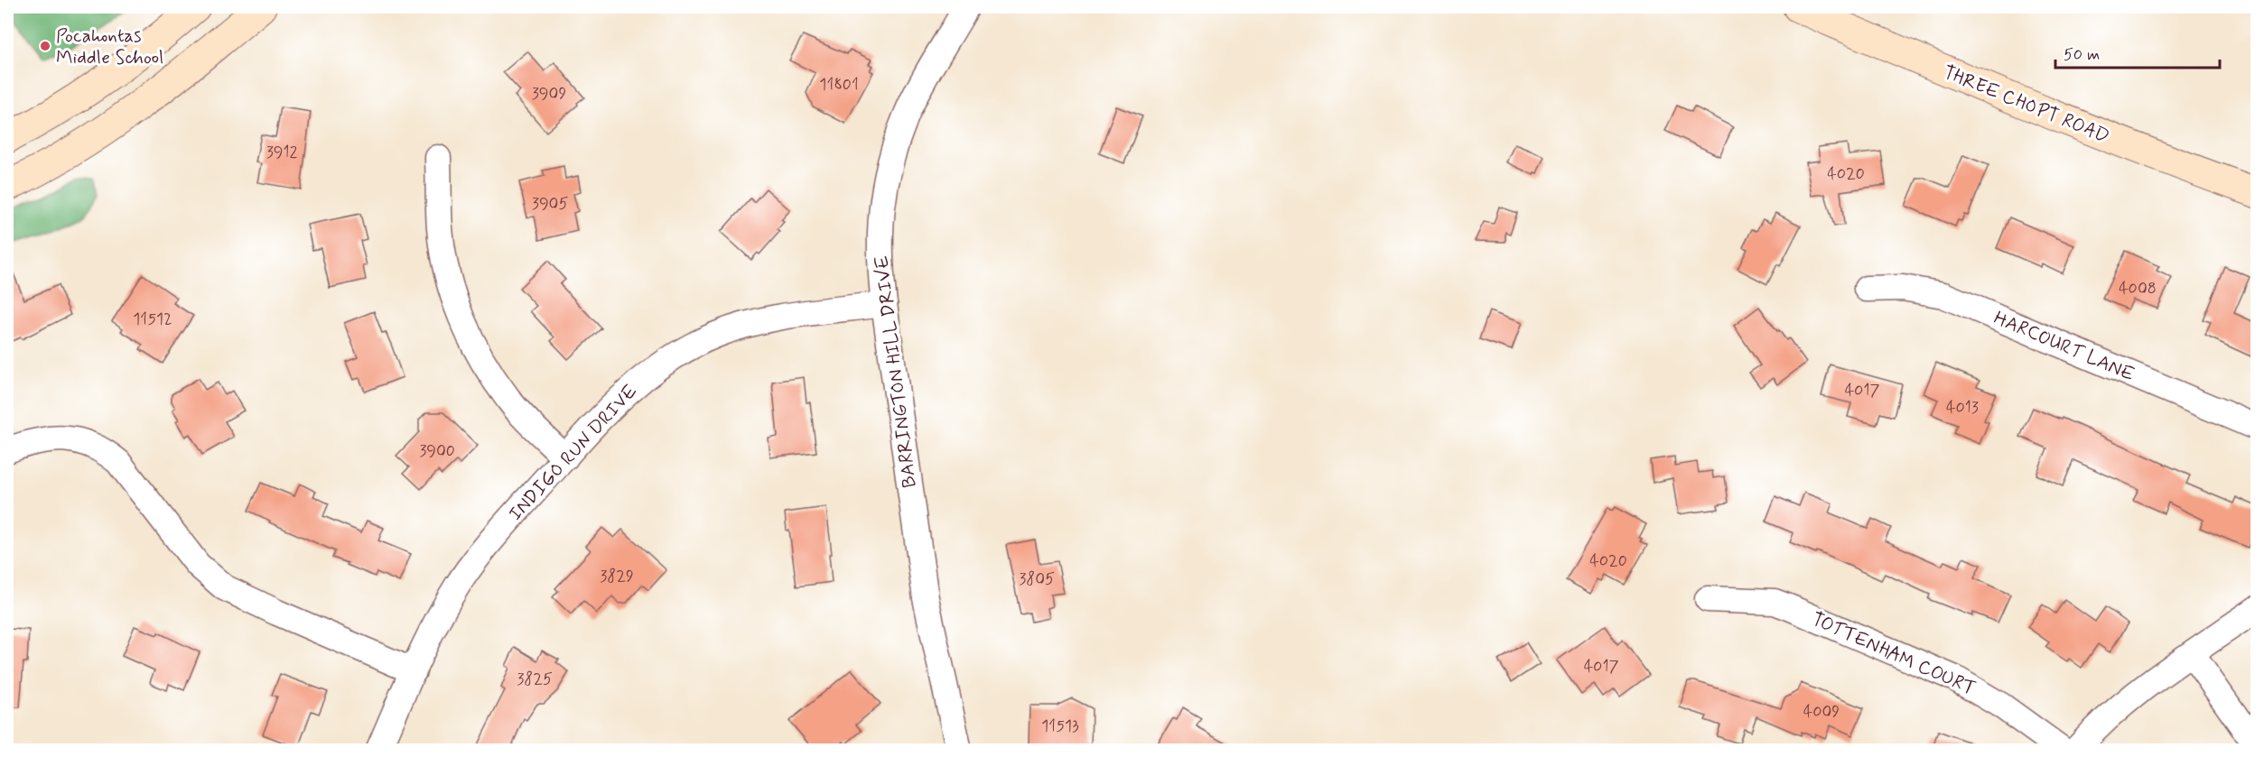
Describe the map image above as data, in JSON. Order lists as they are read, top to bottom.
{
  "streets": {
    "main road": ["THREE CHOPT ROAD"],
    "street": [
      "HARCOURT LANE",
      "BARRINGTON HILL DRIVE",
      "INDIGO RUN DRIVE",
      "TOTTENHAM COURT"
    ]
  },
  "crossings": [
    ["BARRINGTON HILL DRIVE", "INDIGO RUN DRIVE"]
  ],
  "places": ["Pocahontas Middle School"],
  "house_numbers": [
    "11801",
    "3909",
    "3912",
    "4020",
    "3905",
    "4008",
    "11512",
    "4017",
    "4013",
    "3900",
    "4020",
    "3829",
    "3805",
    "4017",
    "3825",
    "4009",
    "11513"
  ],
  "scale_bar": "50 m"
}
